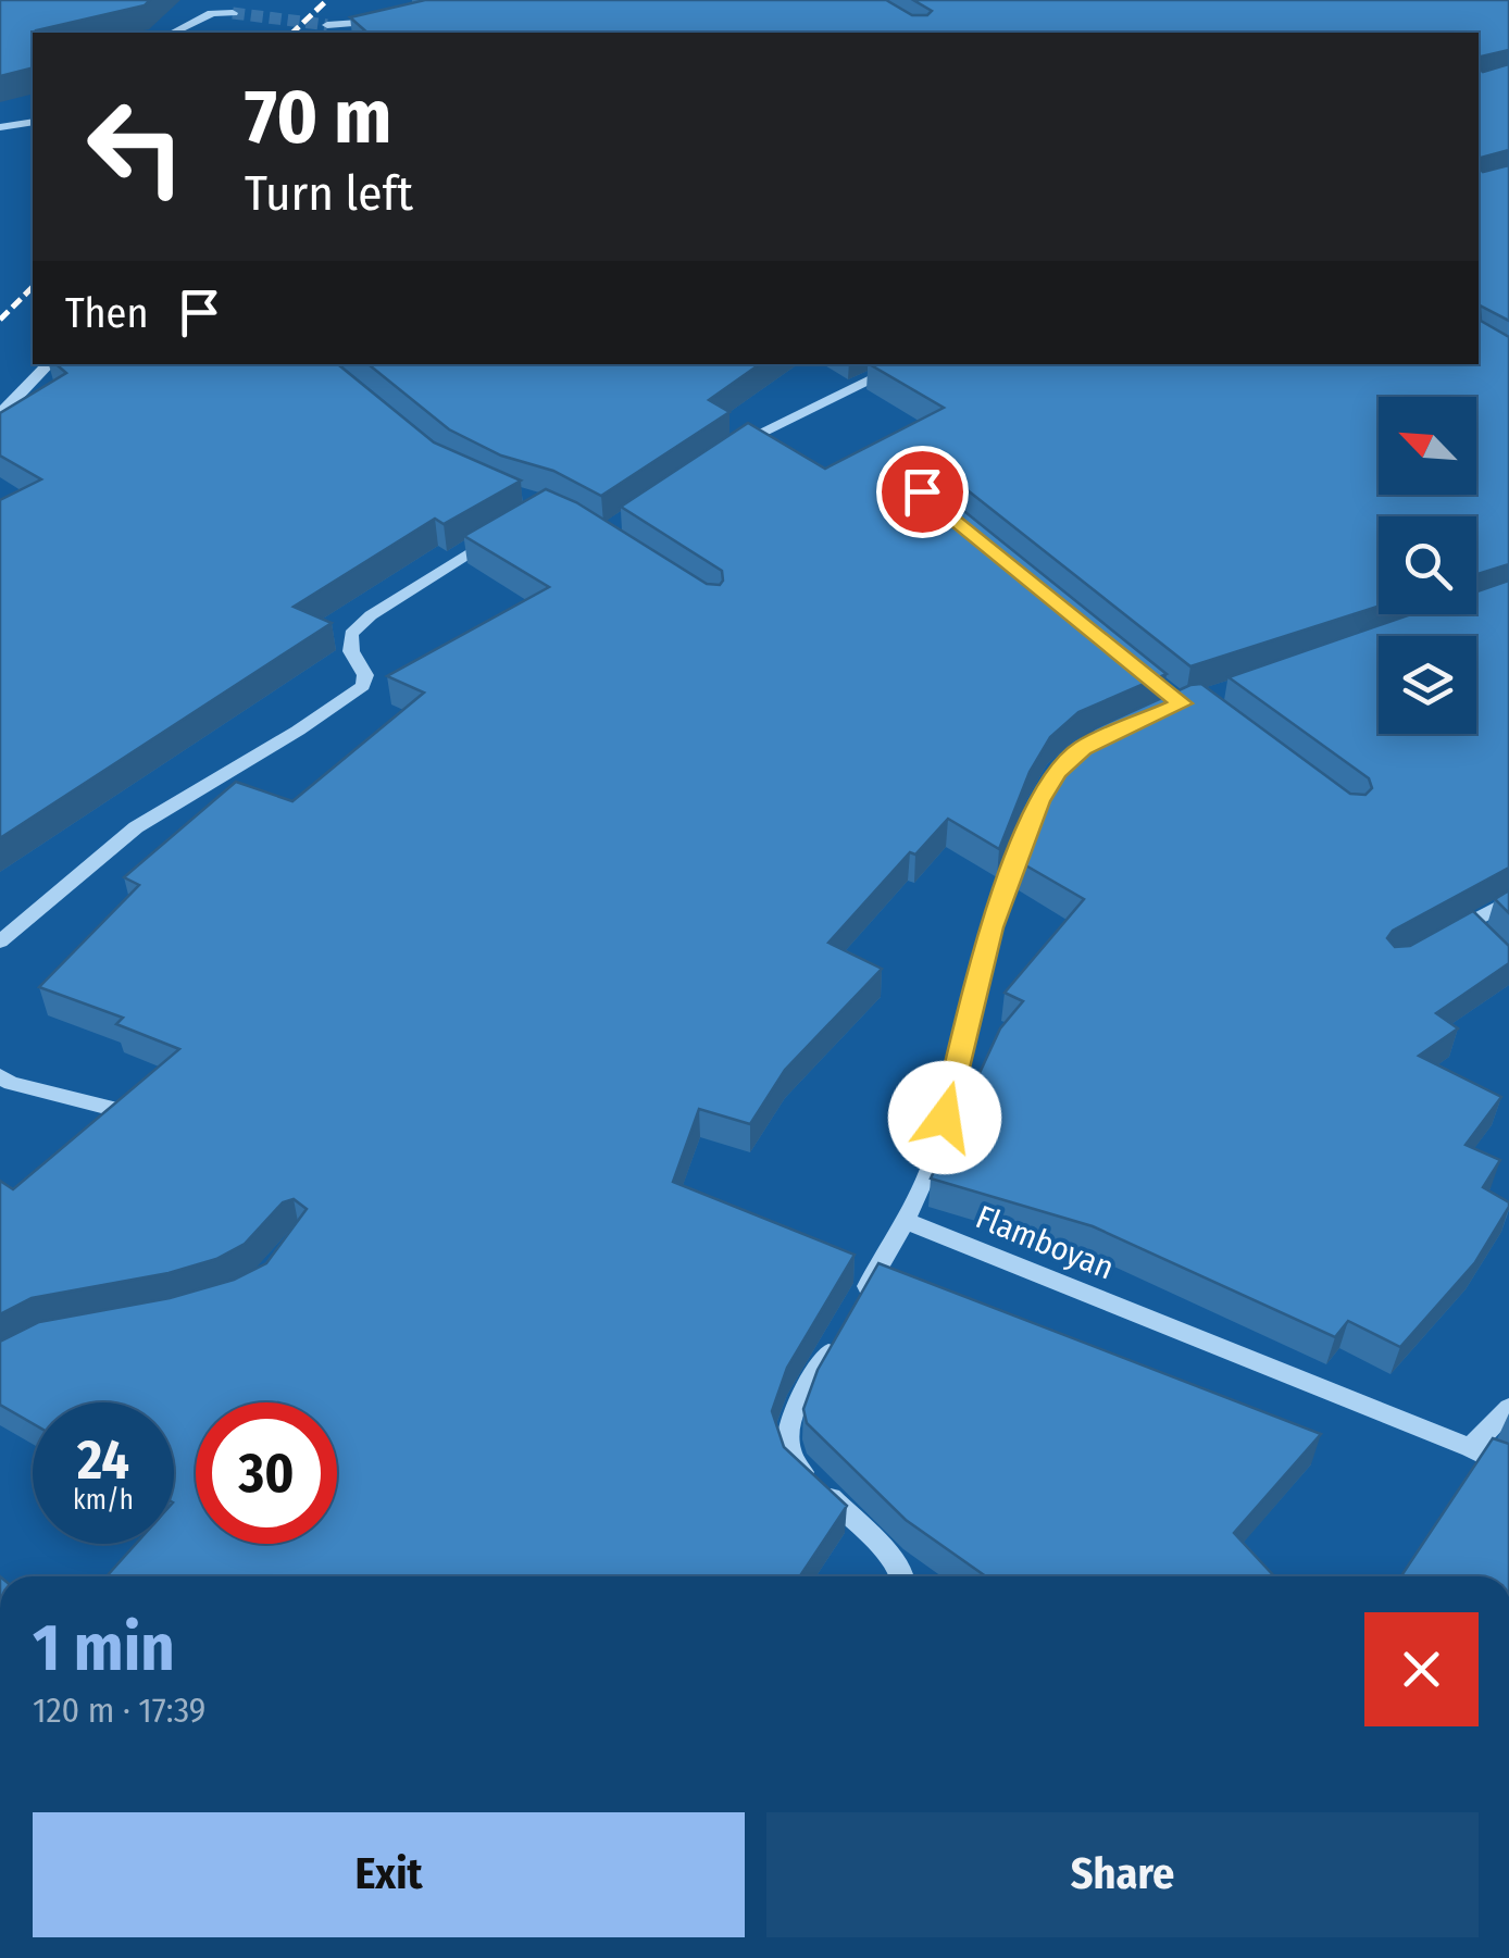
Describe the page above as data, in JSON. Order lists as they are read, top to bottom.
{
  "streets": {
    "street": ["Flamboyan"]
  },
  "north": "top left",
  "page": {
    "turn": ["70 m", "Turn left"],
    "then": "Then",
    "speed": "24 km/h",
    "limit": "30",
    "heading": ["1 min", "120 m · 17:39"],
    "buttons": ["Exit", "Share"]
  }
}
